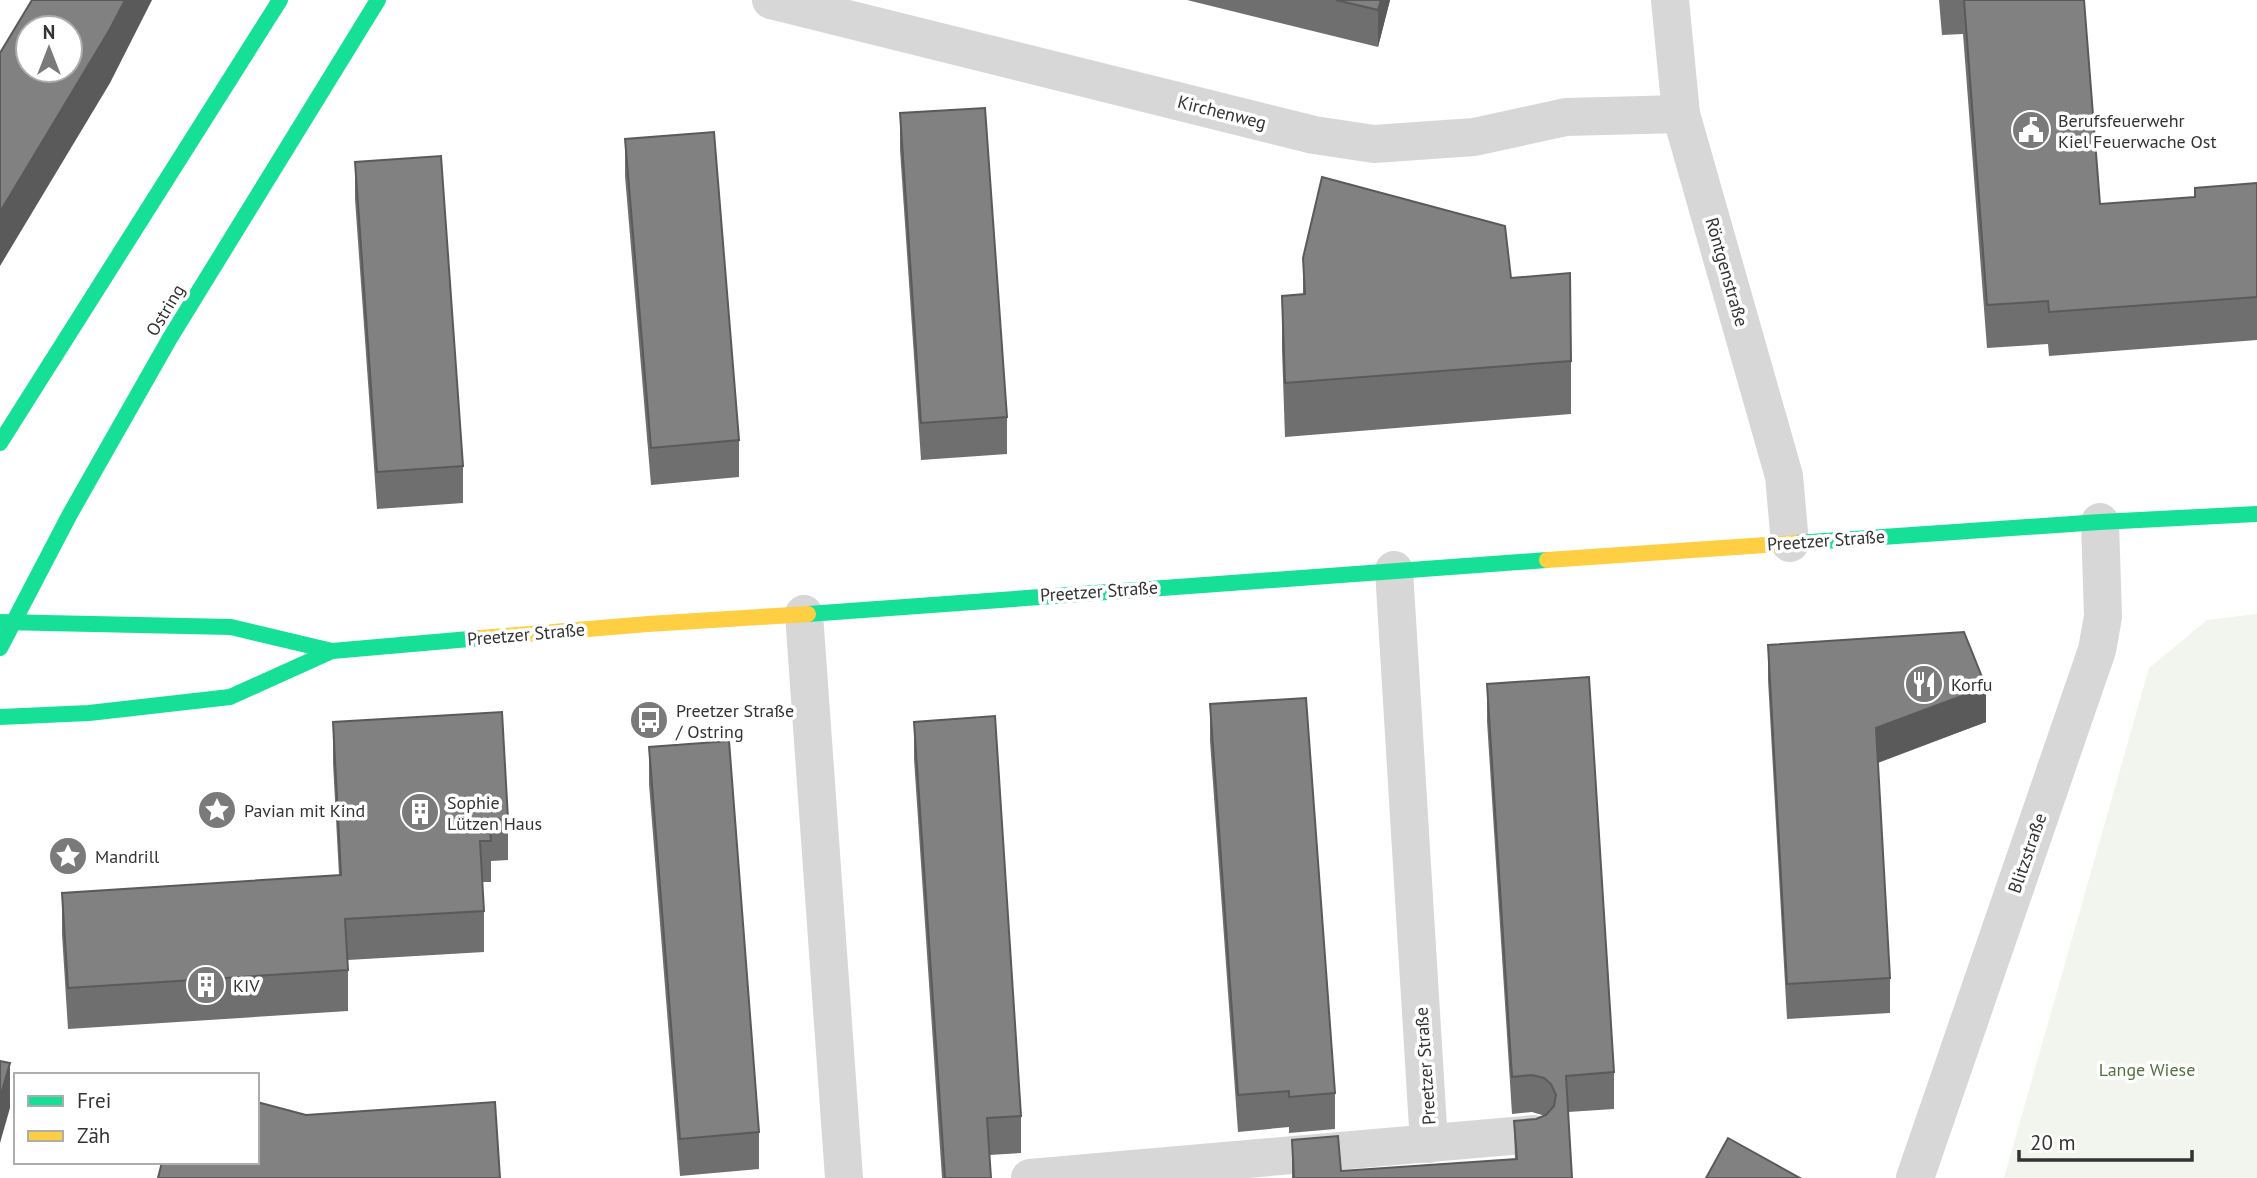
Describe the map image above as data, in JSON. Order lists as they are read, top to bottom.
{
  "streets": {
    "street": [
      "Kirchenweg",
      "Röntgenstraße",
      "Ostring",
      "Preetzer Straße",
      "Blitzstraße"
    ]
  },
  "crossings": [
    ["Kirchenweg", "Röntgenstraße"],
    ["Röntgenstraße", "Preetzer Straße"],
    ["Ostring", "Preetzer Straße"],
    ["Preetzer Straße", "Blitzstraße"]
  ],
  "parks": ["Lange Wiese"],
  "places": {
    "public building": ["Berufsfeuerwehr Kiel Feuerwache Ost"],
    "restaurant": ["Korfu"],
    "bus stop": ["Preetzer Straße / Ostring"],
    "place": ["Pavian mit Kind", "Mandrill"],
    "building": ["Sophie Lützen Haus", "KIV"]
  },
  "legend": ["Frei", "Zäh"],
  "scale_bar": "20 m",
  "north": "top"
}
